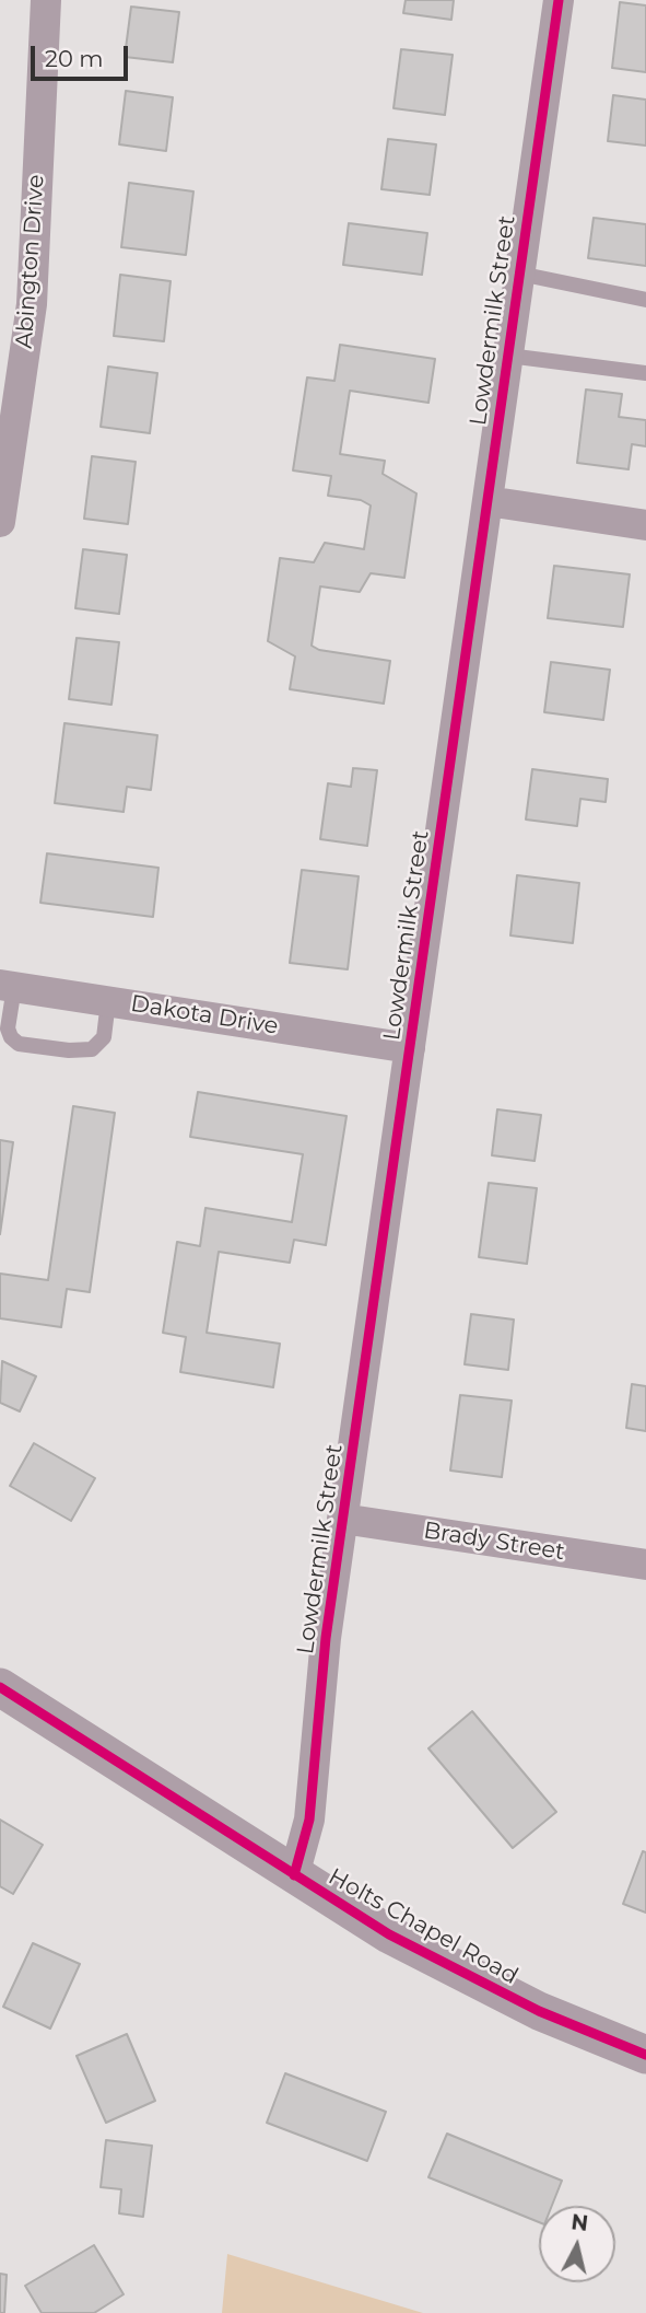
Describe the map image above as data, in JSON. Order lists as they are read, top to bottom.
{
  "streets": {
    "street": [
      "Abington Drive",
      "Lowdermilk Street",
      "Dakota Drive",
      "Brady Street",
      "Holts Chapel Road"
    ]
  },
  "crossings": [
    ["Lowdermilk Street", "Dakota Drive"],
    ["Lowdermilk Street", "Brady Street"],
    ["Lowdermilk Street", "Holts Chapel Road"]
  ],
  "scale_bar": "20 m",
  "north": "top"
}
